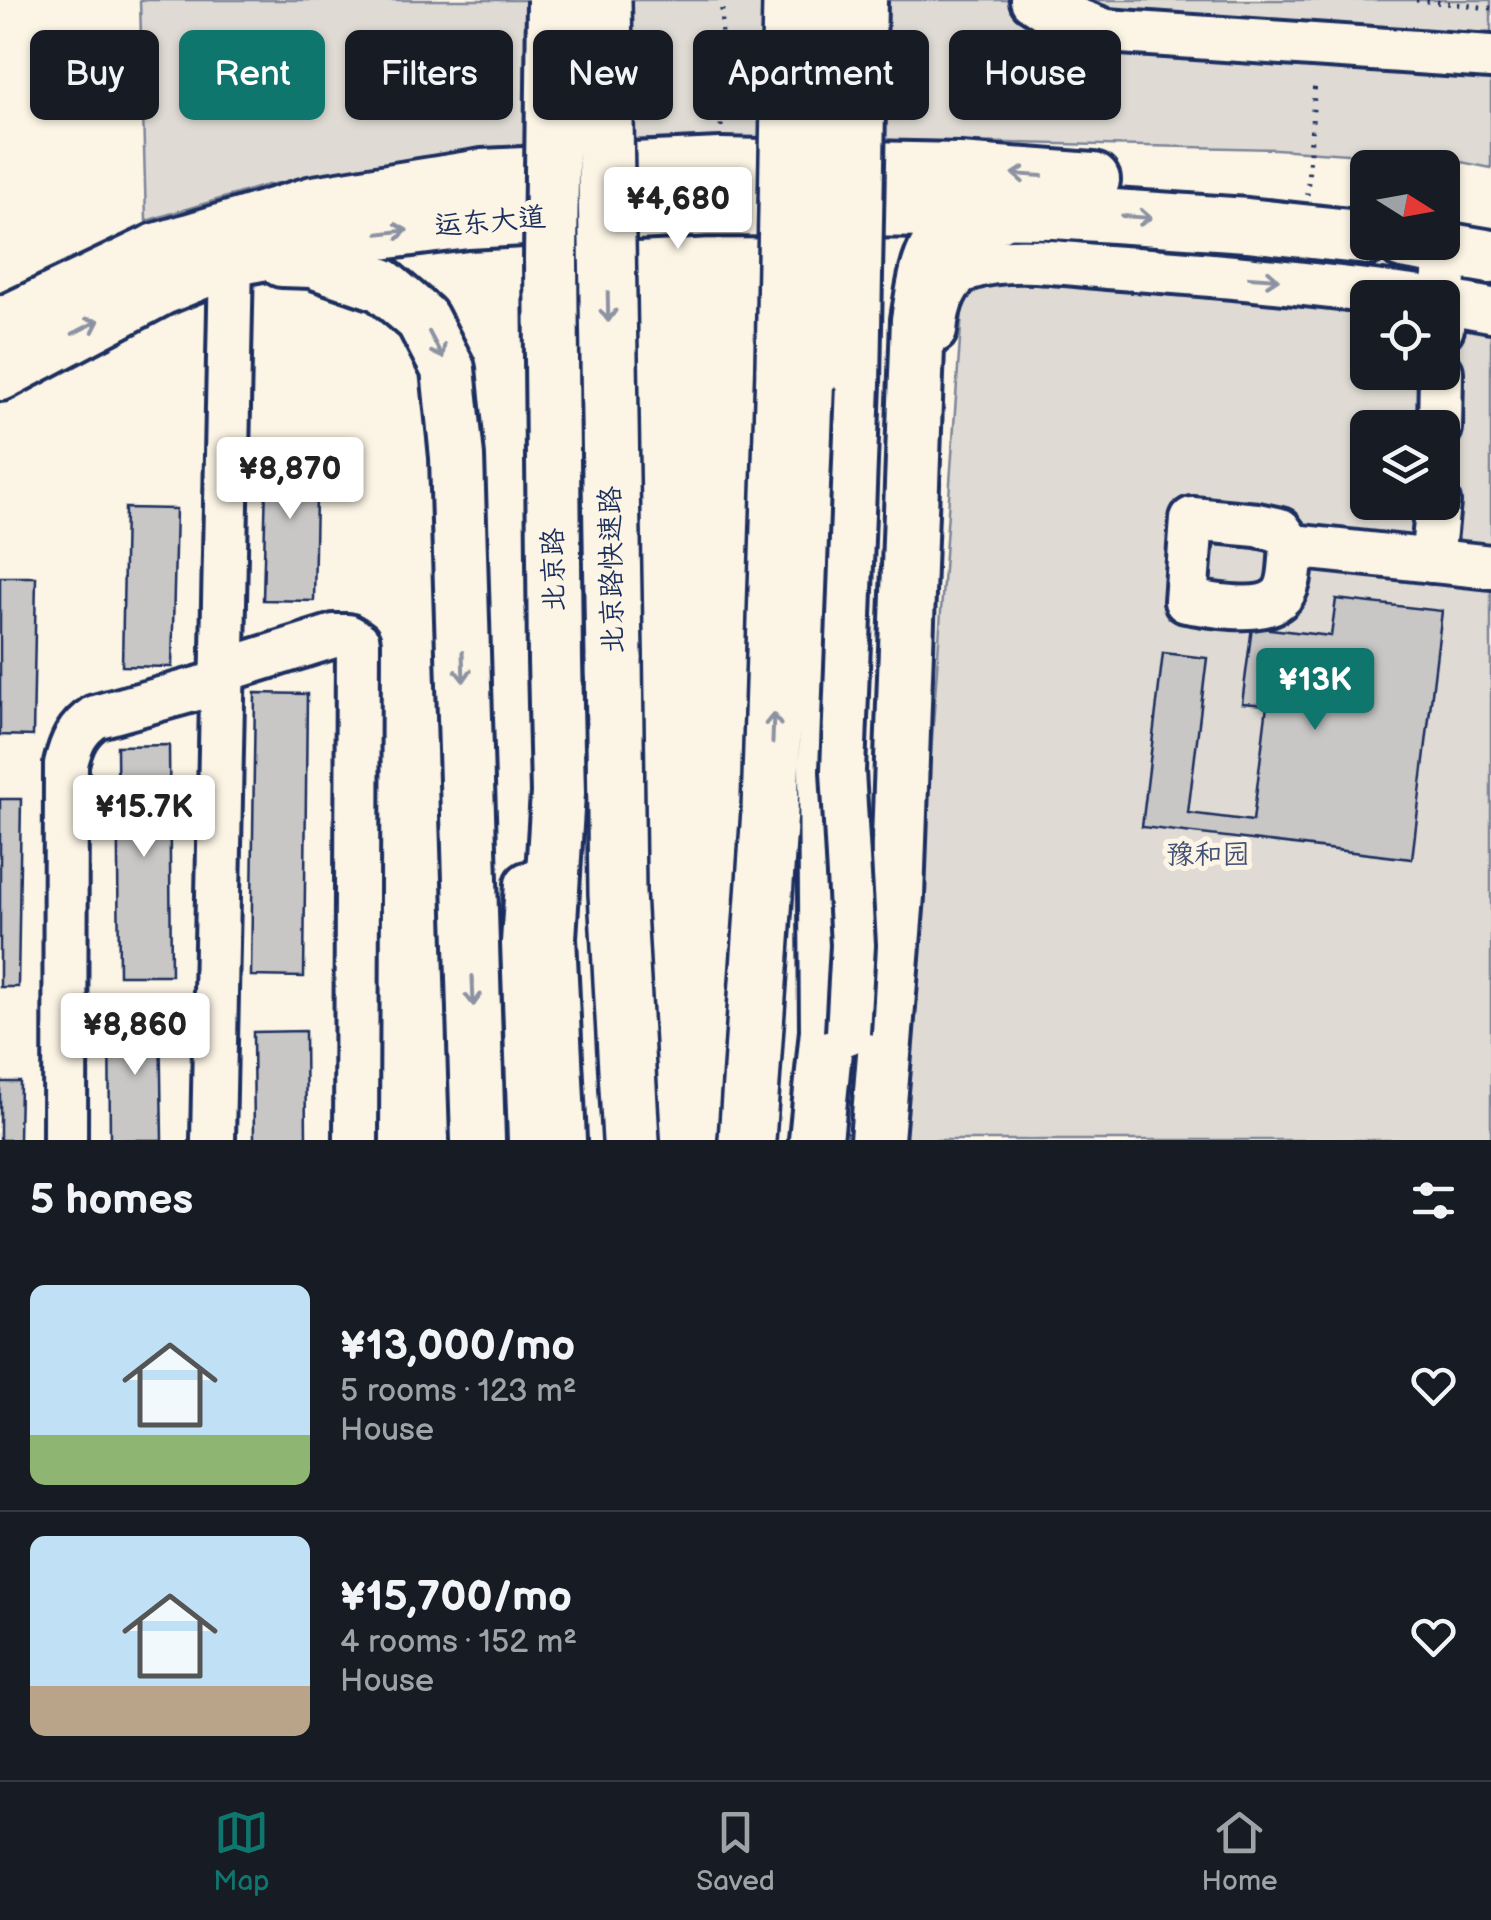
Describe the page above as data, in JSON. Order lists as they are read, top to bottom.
{
  "streets": {
    "highway": ["北京路快速路"],
    "main road": ["运东大道", "北京路"]
  },
  "parks": ["豫和园"],
  "north": "right",
  "page": {
    "chip": [
      "Buy",
      "Rent",
      "Filters",
      "New",
      "Apartment",
      "House"
    ],
    "price": [
      "¥4,680",
      "¥8,870",
      "¥13K",
      "¥15.7K",
      "¥8,860"
    ],
    "heading": "5 homes",
    "list": [
      {
        "name": "¥13,000/mo",
        "note": "5 rooms · 123 m² · House"
      },
      {
        "name": "¥15,700/mo",
        "note": "4 rooms · 152 m² · House"
      }
    ],
    "tabs": ["Map", "Saved", "Home"]
  }
}
